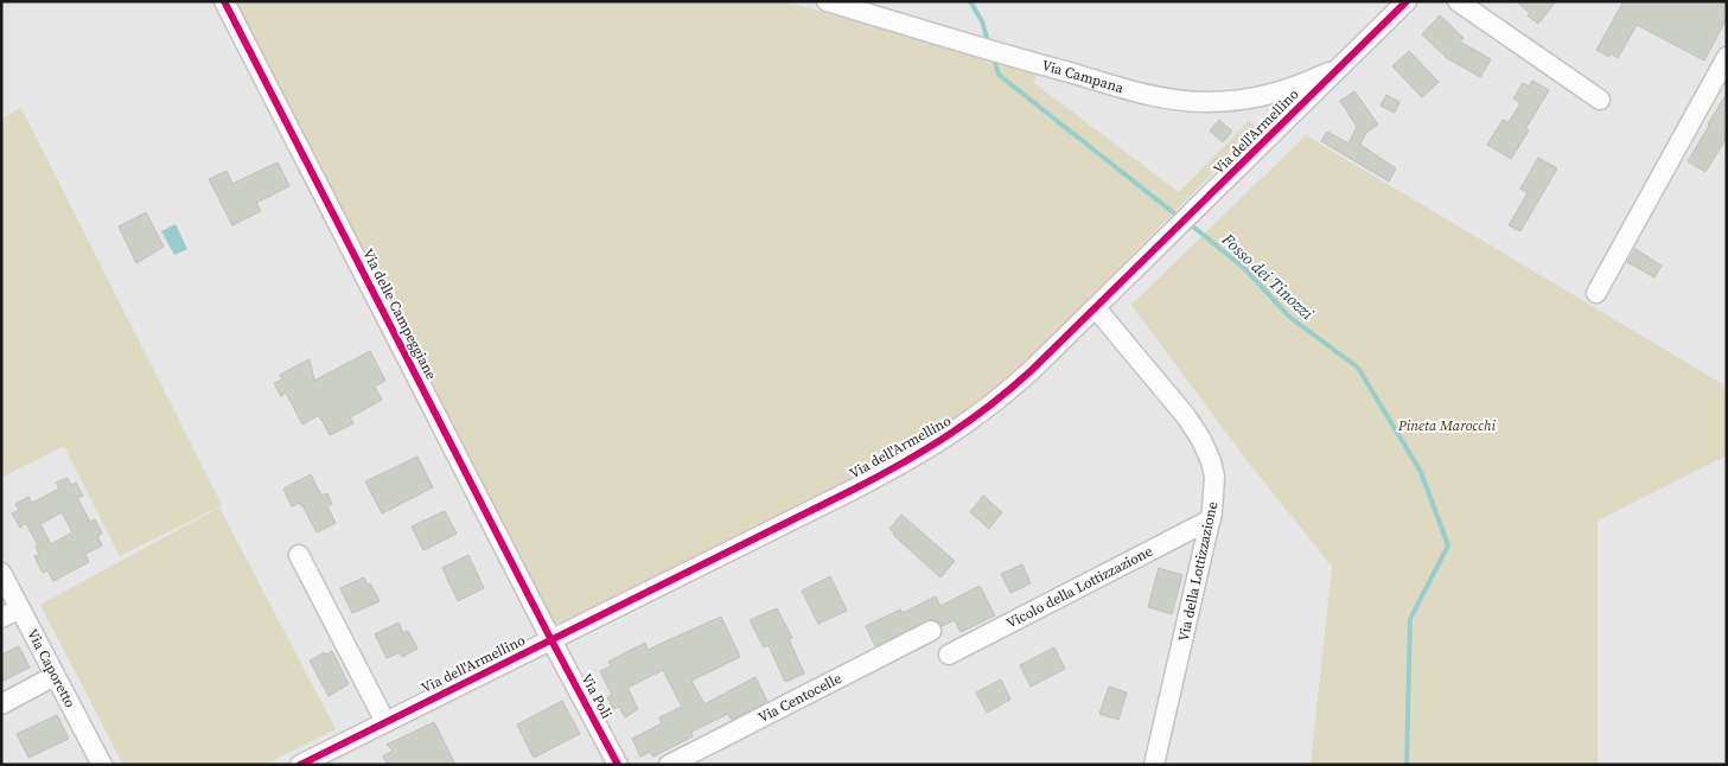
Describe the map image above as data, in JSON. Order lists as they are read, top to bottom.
{
  "streets": {
    "street": [
      "Via Campana",
      "Via dell'Armellino",
      "Via delle Campeggiane",
      "Via della Lottizzazione",
      "Vicolo della Lottizzazione",
      "Via Caporetto",
      "Via Poli",
      "Via Centocelle"
    ]
  },
  "crossings": [
    ["Via Campana", "Via dell'Armellino"],
    ["Via dell'Armellino", "Via delle Campeggiane"],
    ["Via dell'Armellino", "Via della Lottizzazione"],
    ["Via dell'Armellino", "Via Poli"],
    ["Via delle Campeggiane", "Via Poli"],
    ["Via della Lottizzazione", "Vicolo della Lottizzazione"]
  ],
  "water": ["Fosso dei Tinozzi"],
  "parks": ["Pineta Marocchi"]
}
